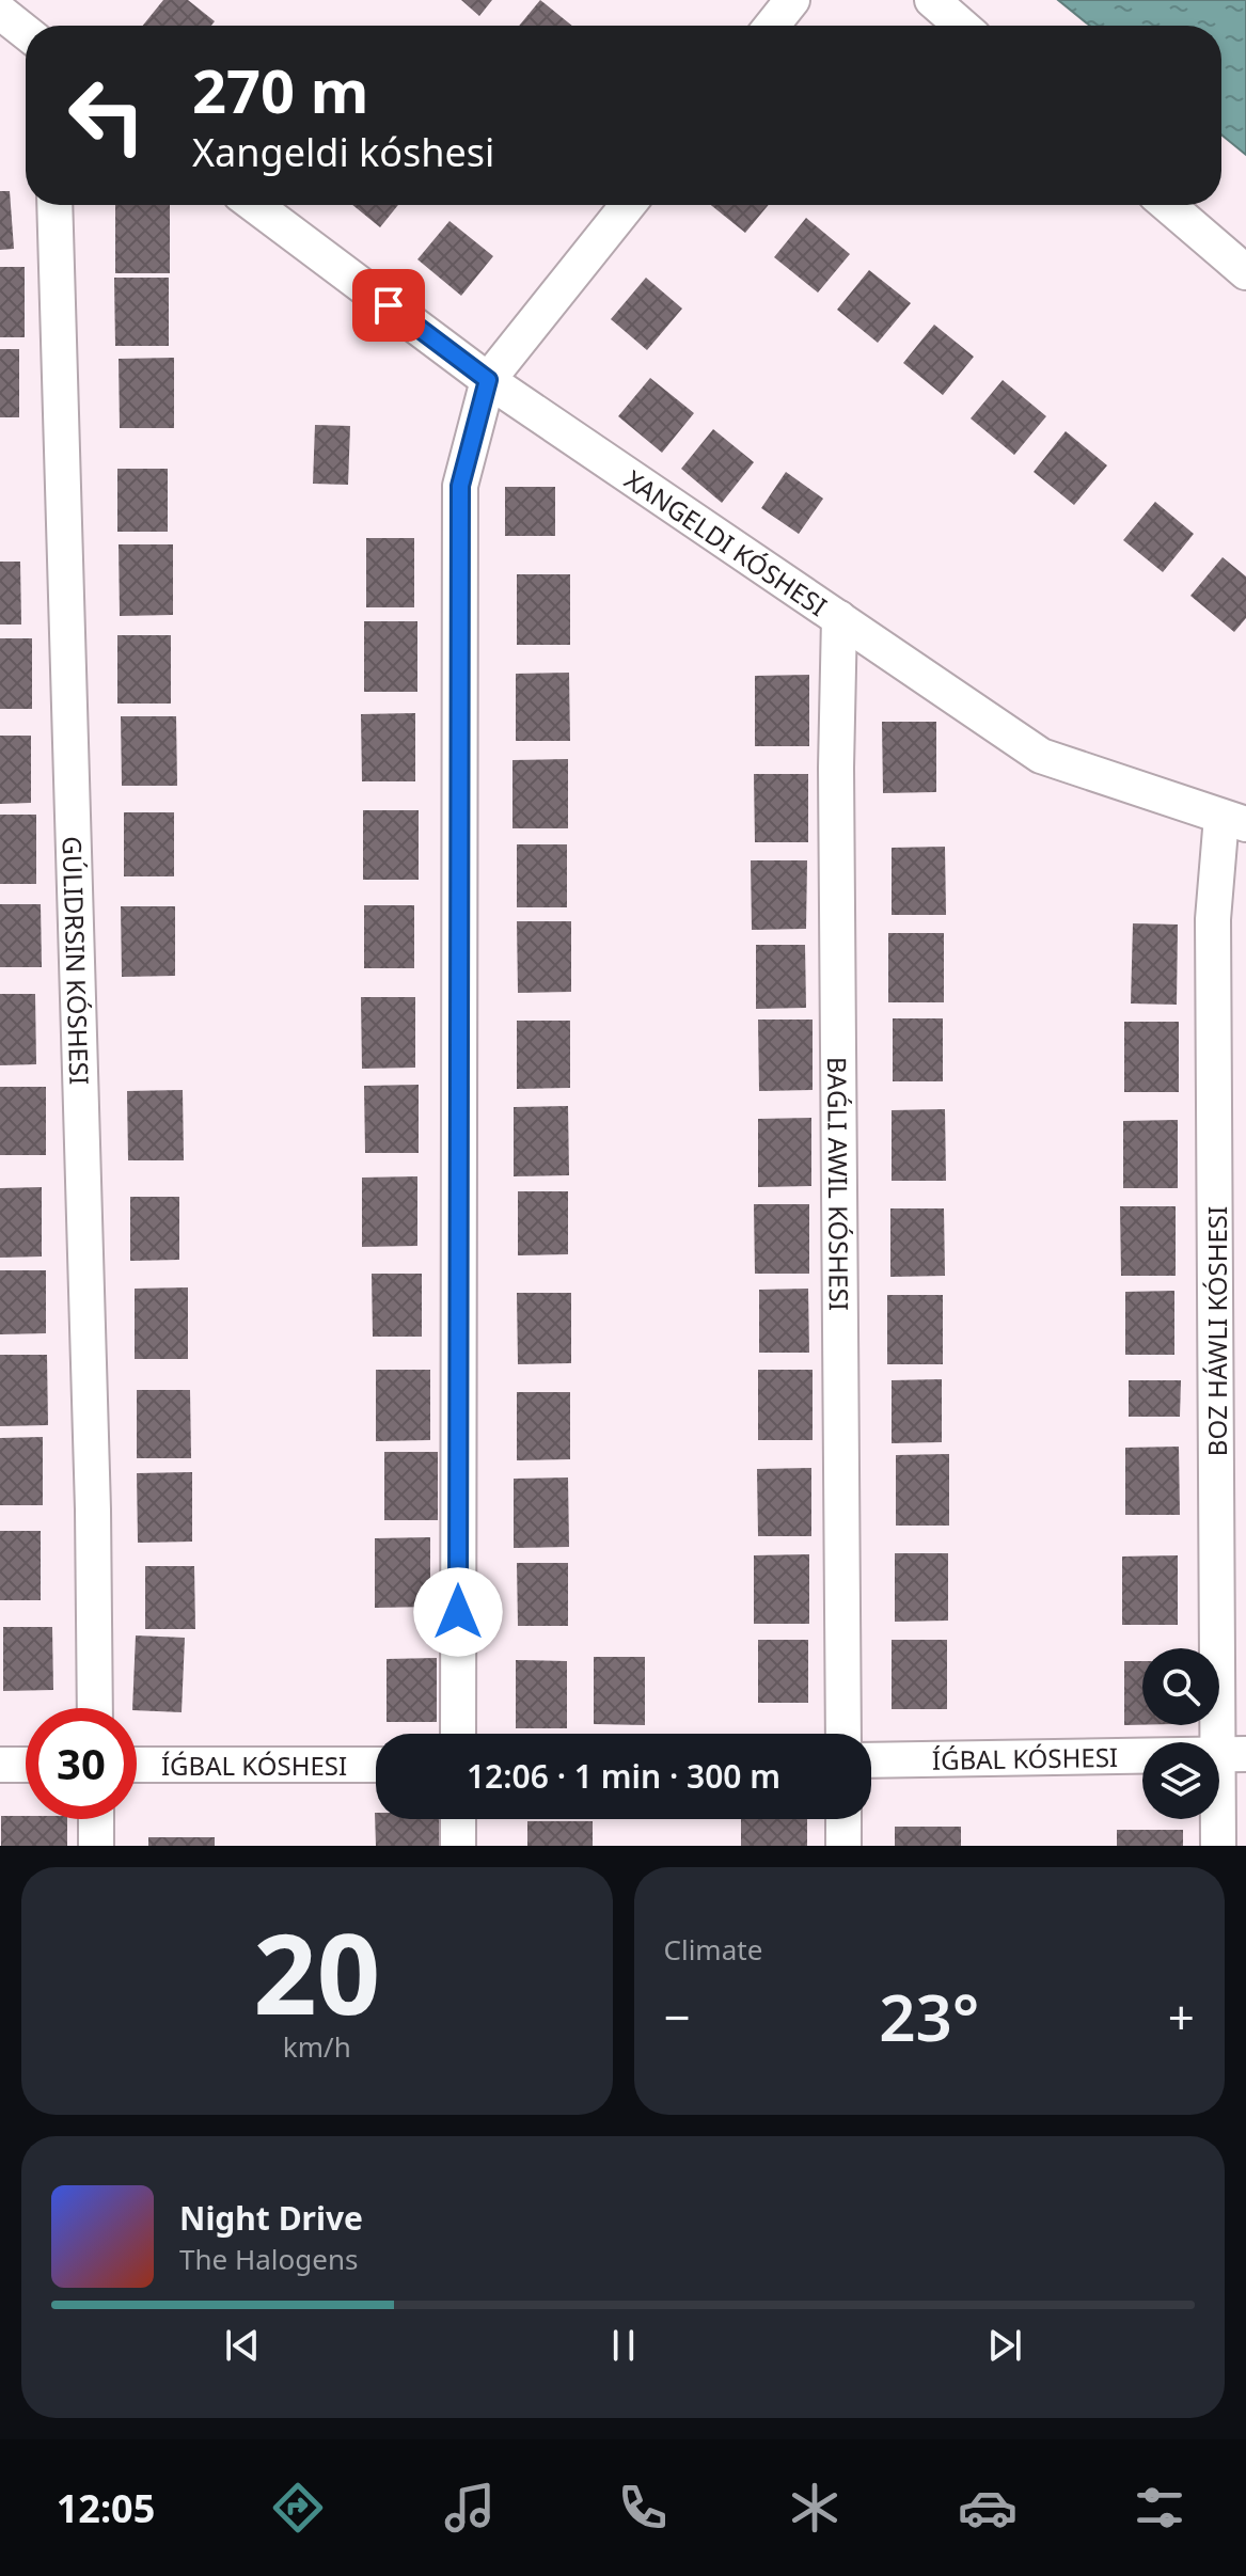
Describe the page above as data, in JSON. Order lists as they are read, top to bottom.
{
  "streets": {
    "street": [
      "XANGELDI KÓSHESI",
      "GÚLIDRSIN KÓSHESI",
      "BOZ HÁWLI KÓSHESI",
      "ÍǴBAL KÓSHESI"
    ]
  },
  "crossings": [
    ["XANGELDI KÓSHESI", "BOZ HÁWLI KÓSHESI"],
    ["BOZ HÁWLI KÓSHESI", "ÍǴBAL KÓSHESI"]
  ],
  "page": {
    "turn": ["270 m", "Xangeldi kóshesi"],
    "limit": "30",
    "trip": "12:06 · 1 min · 300 m",
    "tile": [
      ["20", "km/h"],
      "Climate"
    ],
    "heat": ["−", "23°", "+"],
    "song": ["Night Drive", "The Halogens"],
    "tabs": "12:05"
  }
}
